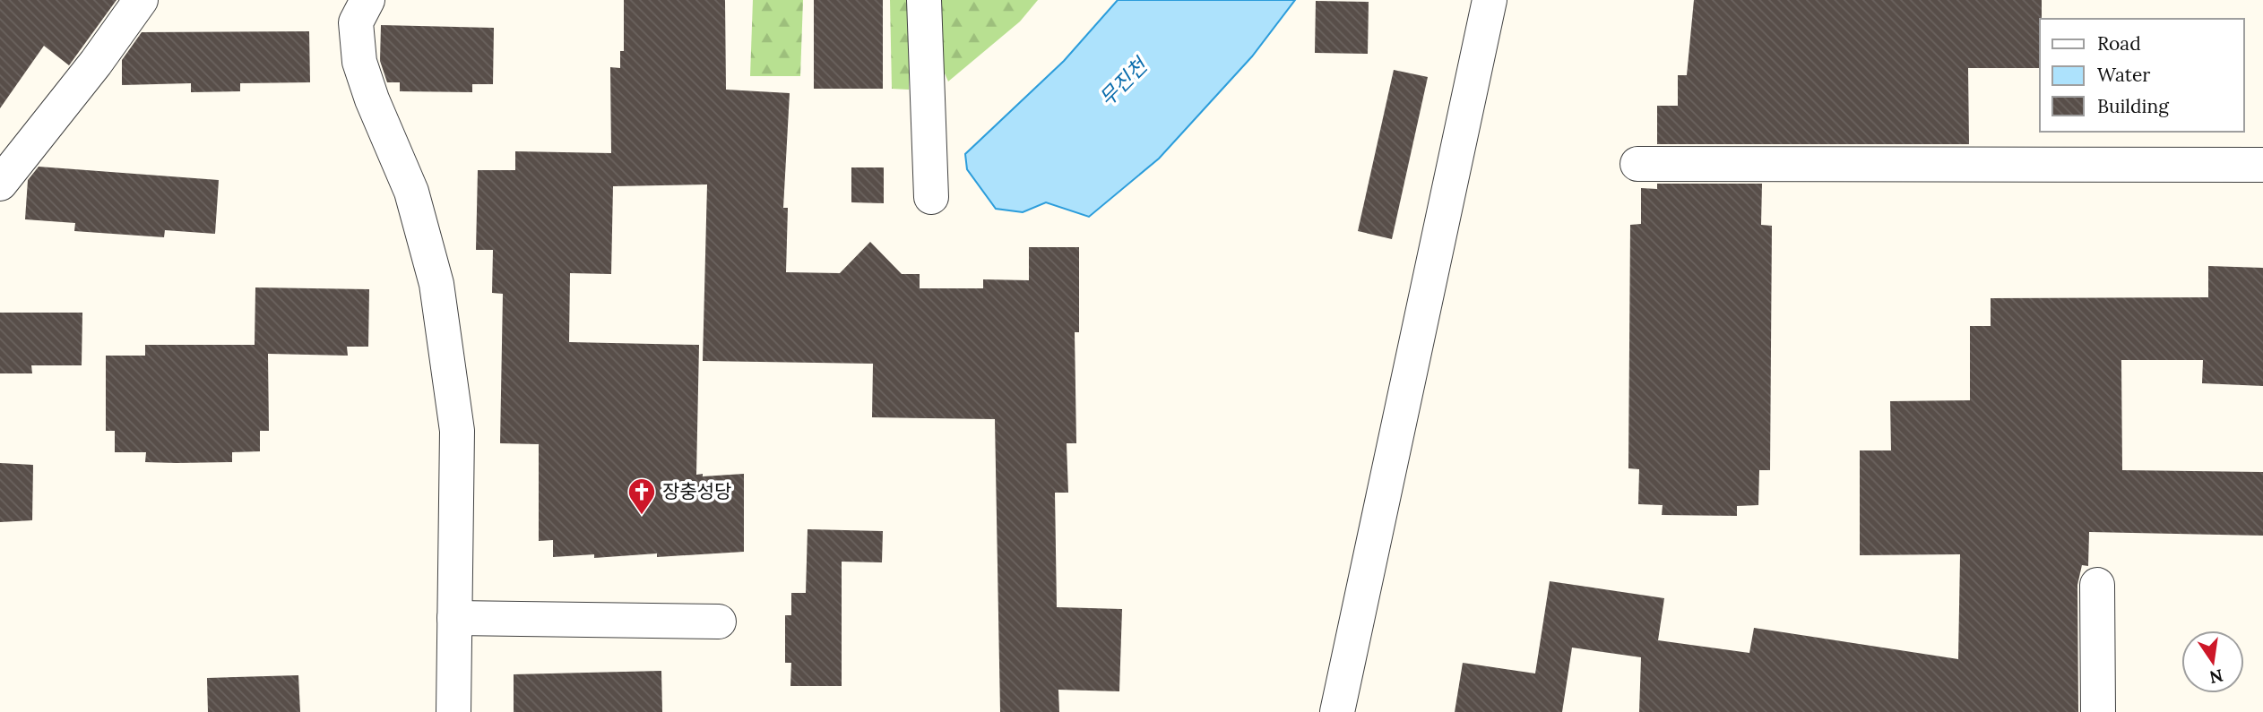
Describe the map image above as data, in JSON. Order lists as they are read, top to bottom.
{
  "water": ["무진천"],
  "places": {
    "church": ["장충성당"]
  },
  "legend": ["Road", "Water", "Building"],
  "north": "bottom"
}
